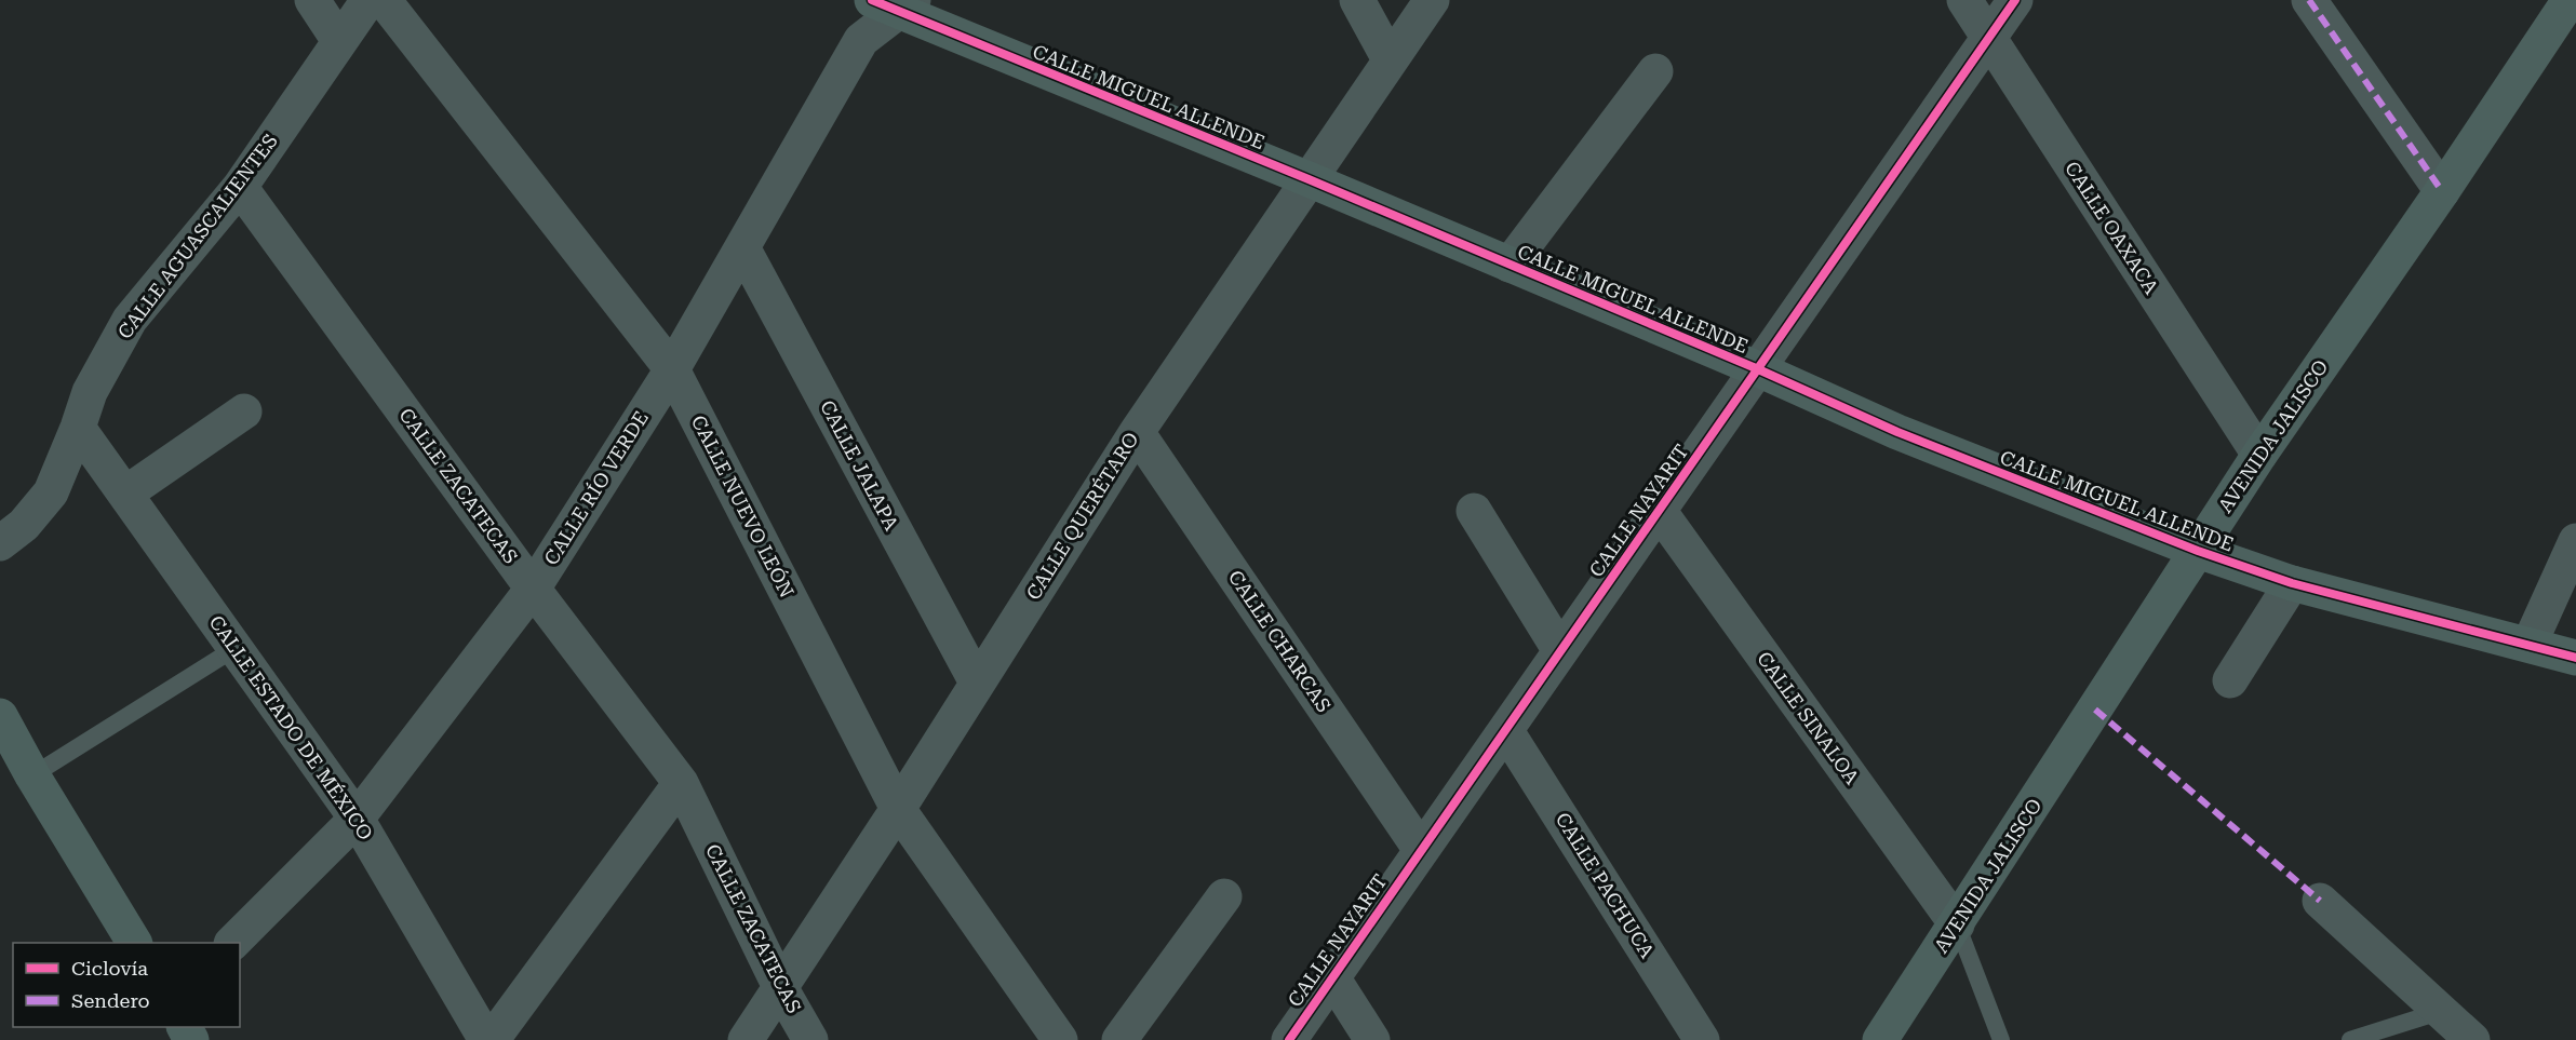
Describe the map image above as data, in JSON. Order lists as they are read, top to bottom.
{
  "streets": {
    "street": [
      "CALLE MIGUEL ALLENDE",
      "CALLE OAXACA",
      "CALLE AGUASCALIENTES",
      "AVENIDA JALISCO",
      "CALLE JALAPA",
      "CALLE ZACATECAS",
      "CALLE RÍO VERDE",
      "CALLE NUEVO LEÓN",
      "CALLE NAYARIT",
      "CALLE QUERÉTARO",
      "CALLE CHARCAS",
      "CALLE SINALOA",
      "CALLE ESTADO DE MÉXICO",
      "CALLE PACHUCA"
    ]
  },
  "crossings": [
    ["CALLE MIGUEL ALLENDE", "AVENIDA JALISCO"],
    ["CALLE MIGUEL ALLENDE", "CALLE RÍO VERDE"],
    ["CALLE MIGUEL ALLENDE", "CALLE NAYARIT"],
    ["CALLE MIGUEL ALLENDE", "CALLE QUERÉTARO"],
    ["CALLE OAXACA", "AVENIDA JALISCO"],
    ["CALLE OAXACA", "CALLE NAYARIT"],
    ["CALLE AGUASCALIENTES", "CALLE ZACATECAS"],
    ["CALLE AGUASCALIENTES", "CALLE ESTADO DE MÉXICO"],
    ["AVENIDA JALISCO", "CALLE SINALOA"],
    ["CALLE JALAPA", "CALLE RÍO VERDE"],
    ["CALLE JALAPA", "CALLE QUERÉTARO"],
    ["CALLE ZACATECAS", "CALLE RÍO VERDE"],
    ["CALLE ZACATECAS", "CALLE QUERÉTARO"],
    ["CALLE RÍO VERDE", "CALLE NUEVO LEÓN"],
    ["CALLE RÍO VERDE", "CALLE ESTADO DE MÉXICO"],
    ["CALLE NUEVO LEÓN", "CALLE QUERÉTARO"],
    ["CALLE NAYARIT", "CALLE CHARCAS"],
    ["CALLE NAYARIT", "CALLE SINALOA"],
    ["CALLE NAYARIT", "CALLE PACHUCA"],
    ["CALLE QUERÉTARO", "CALLE CHARCAS"]
  ],
  "legend": ["Ciclovía", "Sendero"]
}
